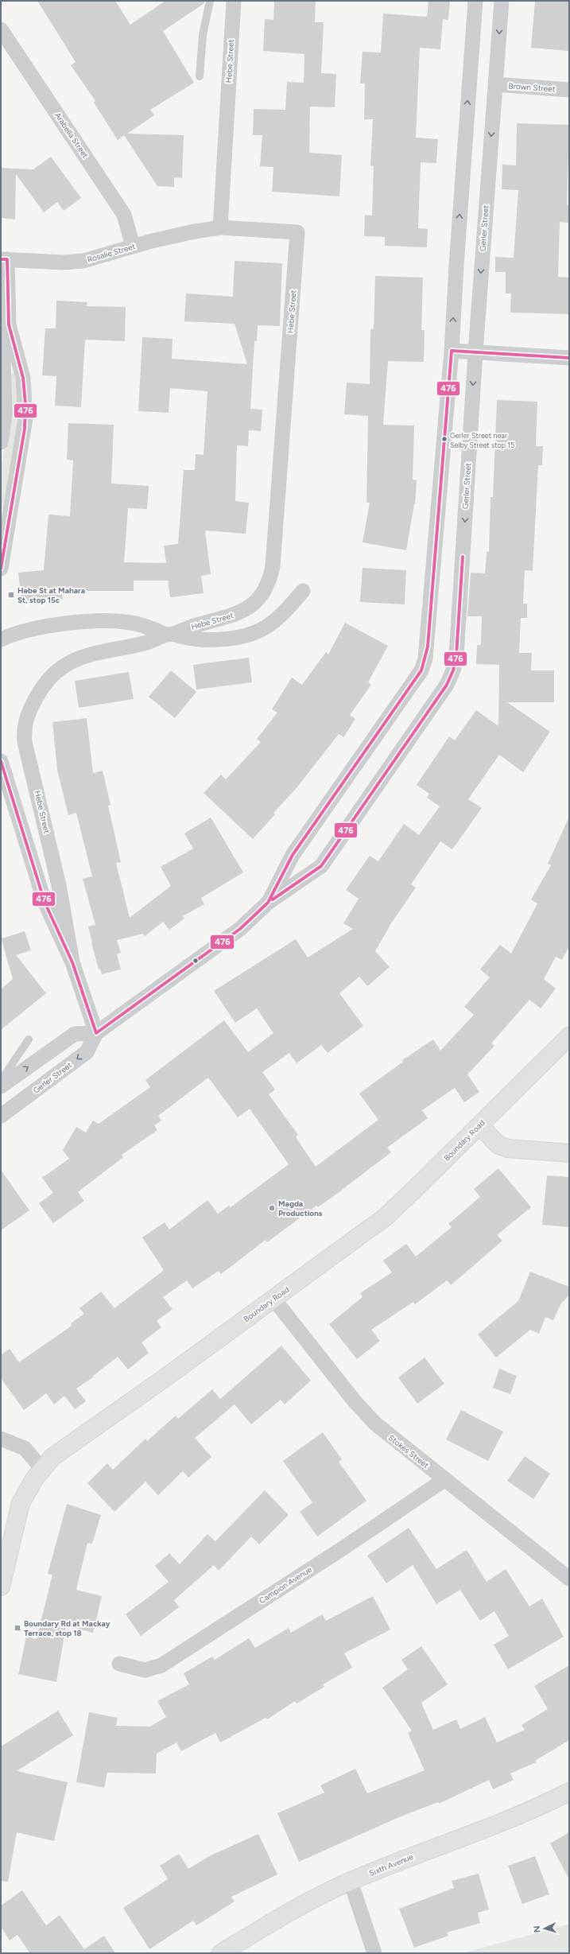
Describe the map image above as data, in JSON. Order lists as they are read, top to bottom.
{
  "streets": {
    "main road": ["Boundary Road", "Sixth Avenue"],
    "street": [
      "Hebe Street",
      "Brown Street",
      "Arabella Street",
      "Gerler Street",
      "Rosalie Street",
      "Stokes Street",
      "Campion Avenue"
    ]
  },
  "crossings": [
    ["Hebe Street", "Gerler Street"],
    ["Hebe Street", "Rosalie Street"],
    ["Brown Street", "Gerler Street"],
    ["Arabella Street", "Rosalie Street"],
    ["Boundary Road", "Stokes Street"],
    ["Stokes Street", "Campion Avenue"]
  ],
  "places": {
    "other": ["Gerler Street near Selby Street stop 15", "Magda Productions"],
    "transit": ["Hebe St at Mahara St, stop 15c", "Boundary Rd at Mackay Terrace, stop 18"]
  },
  "lines": ["transit line 476"],
  "north": "left"
}
